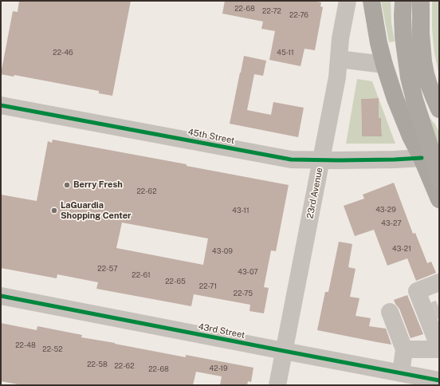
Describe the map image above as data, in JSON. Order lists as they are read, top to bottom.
{
  "streets": {
    "street": ["45th Street", "23rd Avenue", "43rd Street"]
  },
  "crossings": [
    ["45th Street", "23rd Avenue"],
    ["23rd Avenue", "43rd Street"]
  ],
  "places": ["Berry Fresh", "LaGuardia Shopping Center"],
  "house_numbers": [
    "22-68",
    "22-72",
    "22-76",
    "22-46",
    "45-11",
    "22-62",
    "43-29",
    "43-11",
    "43-27",
    "43-21",
    "43-09",
    "22-57",
    "43-07",
    "22-61",
    "22-65",
    "22-71",
    "22-75",
    "22-48",
    "22-52",
    "22-58",
    "22-62",
    "42-19",
    "22-68"
  ]
}
